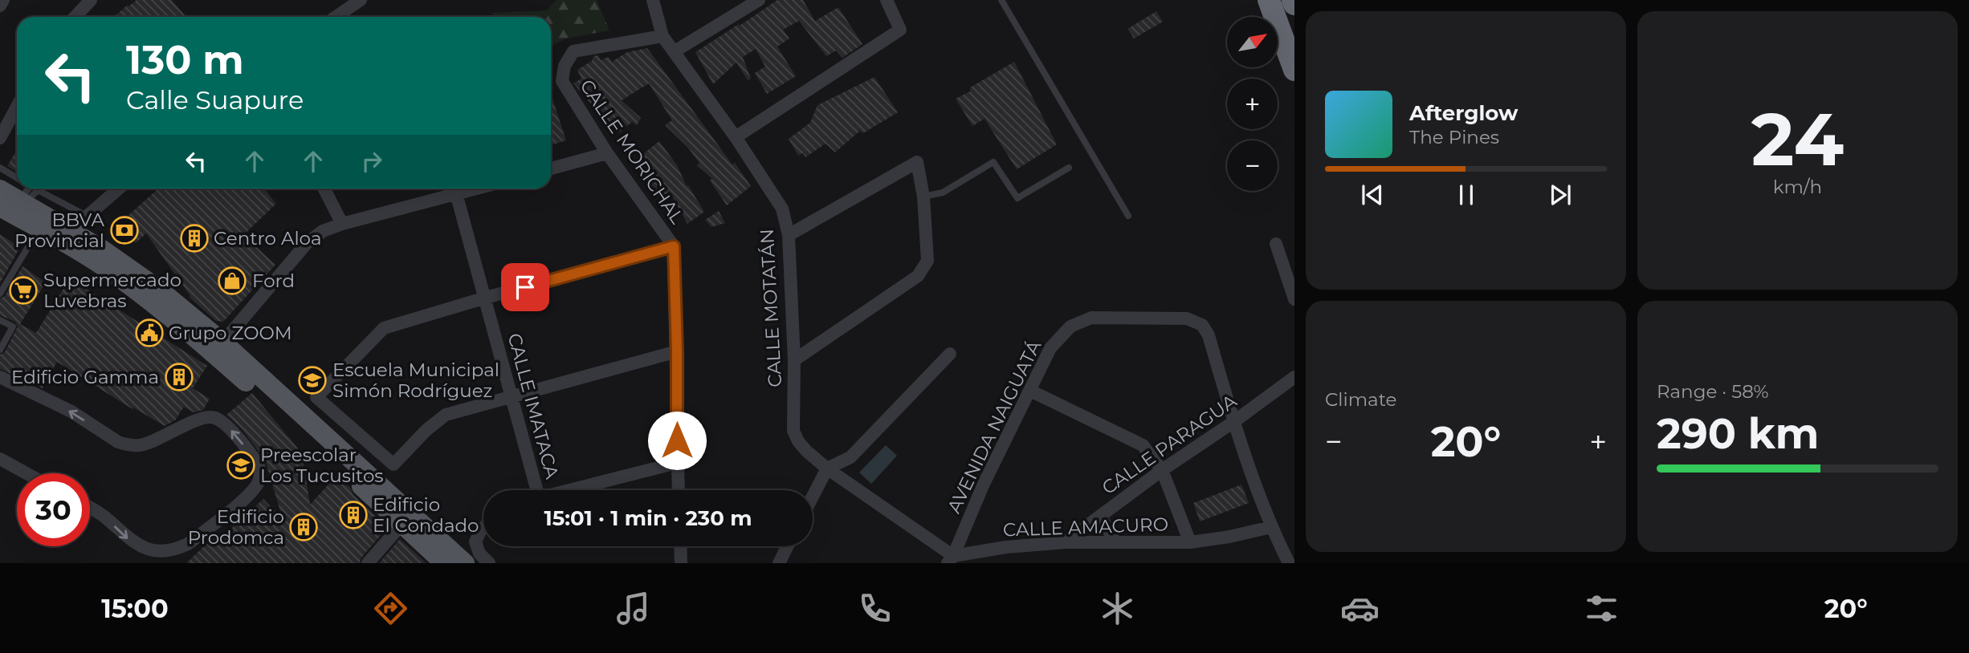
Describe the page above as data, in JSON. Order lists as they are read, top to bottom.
{
  "streets": {
    "street": [
      "CALLE MORICHAL",
      "CALLE MOTATÁN",
      "CALLE IMATACA",
      "AVENIDA NAIGUATÁ",
      "CALLE PARAGUA",
      "CALLE AMACURO"
    ]
  },
  "crossings": [
    ["CALLE MORICHAL", "CALLE MOTATÁN"],
    ["AVENIDA NAIGUATÁ", "CALLE PARAGUA"],
    ["AVENIDA NAIGUATÁ", "CALLE AMACURO"],
    ["CALLE PARAGUA", "CALLE AMACURO"]
  ],
  "places": {
    "bank": ["BBVA Provincial"],
    "building": [
      "Centro Aloa",
      "Edificio Gamma",
      "Edificio El Condado",
      "Edificio Prodomca"
    ],
    "shop": ["Ford"],
    "supermarket": ["Supermercado Luvebras"],
    "public building": ["Grupo ZOOM"],
    "school or university": ["Escuela Municipal Simón Rodríguez", "Preescolar Los Tucusitos"]
  },
  "north": "top right",
  "page": {
    "tile": [
      ["24", "km/h"],
      "Climate",
      ["Range · 58%", "290 km"]
    ],
    "map_buttons": ["+", "−"],
    "turn": ["130 m", "Calle Suapure"],
    "song": ["Afterglow", "The Pines"],
    "heat": ["−", "20°", "+"],
    "limit": "30",
    "trip": "15:01 · 1 min · 230 m",
    "tabs": ["15:00", "20°"]
  }
}
